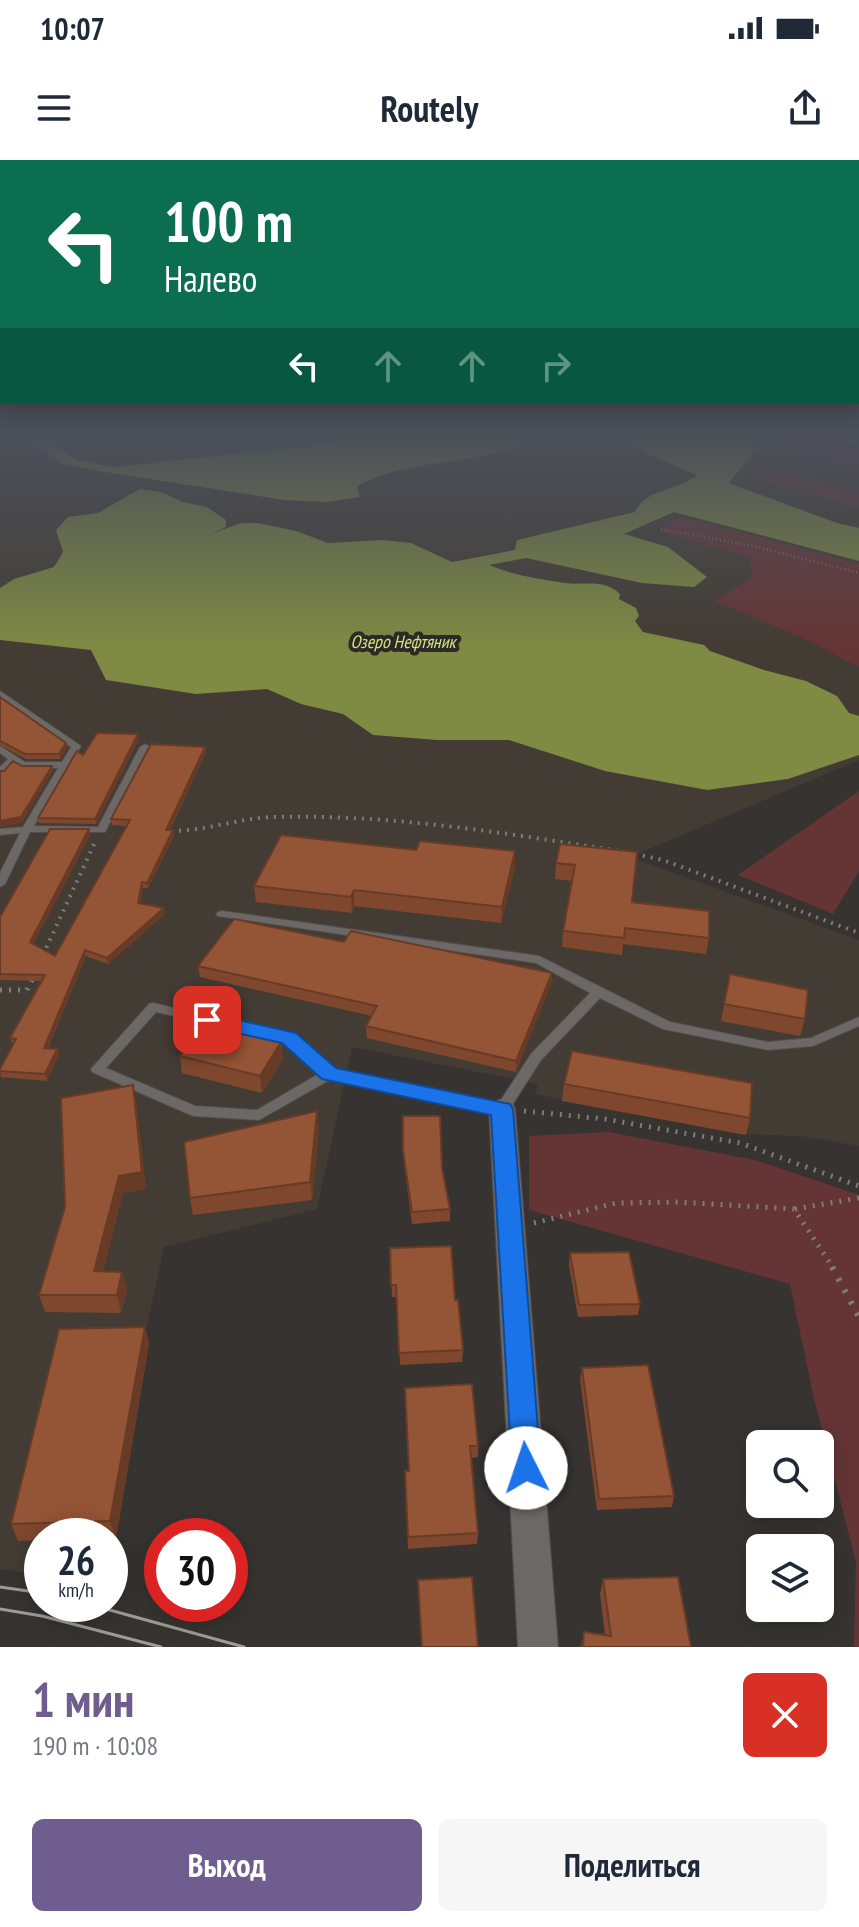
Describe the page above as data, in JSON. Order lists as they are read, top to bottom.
{
  "water": ["Озеро Нефтяник"],
  "page": {
    "status": "10:07",
    "header": "Routely",
    "turn": ["100 m", "Налево"],
    "speed": "26 km/h",
    "limit": "30",
    "heading": ["1 мин", "190 m · 10:08"],
    "buttons": ["Выход", "Поделиться"]
  }
}
